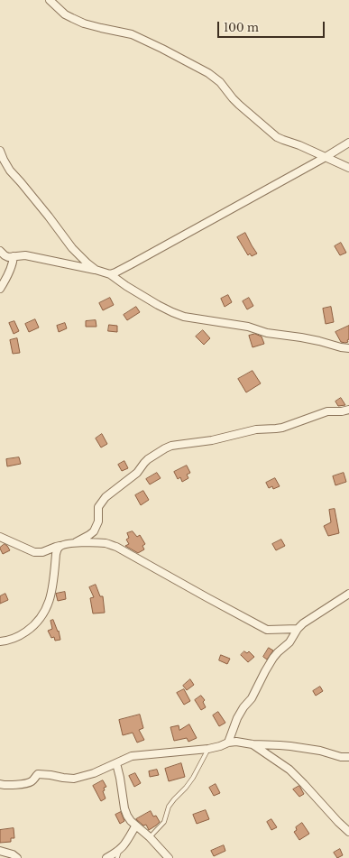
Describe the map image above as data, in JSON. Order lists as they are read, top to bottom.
{
  "scale_bar": "100 m"
}
